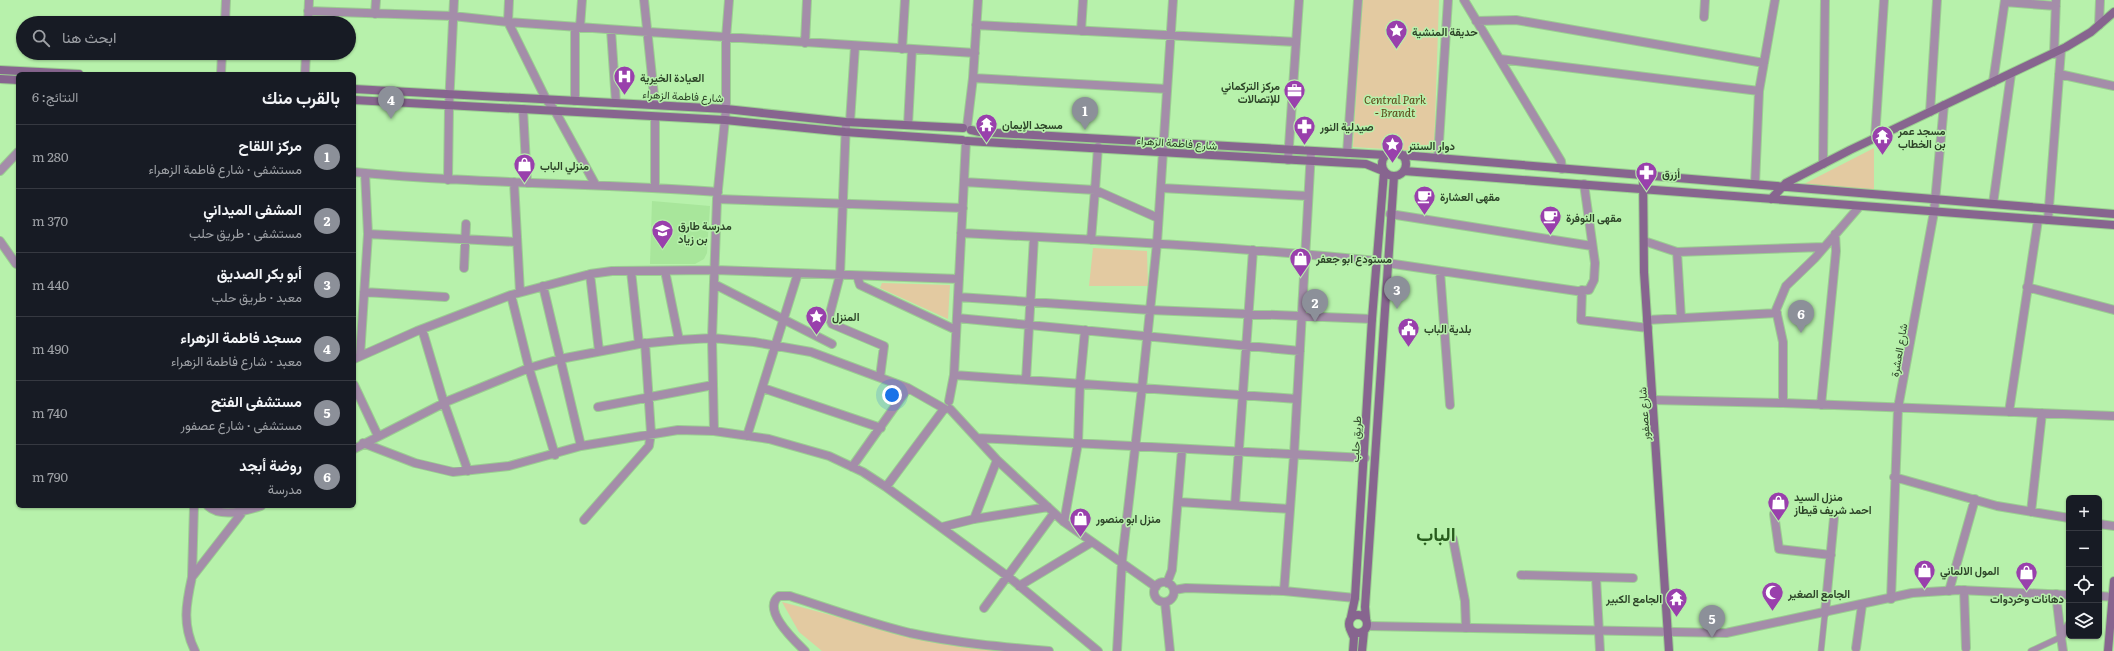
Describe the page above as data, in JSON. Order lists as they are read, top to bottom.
{
  "streets": {
    "main road": ["شارع فاطمة الزهراء", "شارع عصفور", "طريق حلب"],
    "street": ["شارع العشرة"]
  },
  "crossings": [
    ["شارع فاطمة الزهراء", "طريق حلب"]
  ],
  "districts": ["الباب"],
  "parks": ["Central Park - Brandt"],
  "places": {
    "place": ["حديقة المنشية", "دوار السنتر", "المنزل"],
    "hospital": ["العيادة الخيرية"],
    "office": ["مركز التركماني للإتصالات"],
    "temple": ["مسجد الإيمان", "مسجد عمر بن الخطاب", "الجامع الكبير"],
    "pharmacy": ["صيدلية النور", "أزرق"],
    "shop": [
      "منزلي الباب",
      "مستودع ابو جعفر",
      "منزل السيد احمد شريف قيطاز",
      "منزل ابو منصور",
      "المول الالماني",
      "دهانات وخردوات"
    ],
    "cafe": ["مقهى العشارة", "مقهى النوفرة"],
    "school or university": ["مدرسة طارق بن زياد"],
    "public building": ["بلدية الباب"],
    "mosque": ["الجامع الصغير"]
  },
  "page": {
    "search": "ابحث هنا",
    "heading": ["بالقرب منك", "النتائج: 6"],
    "pins": [
      "4",
      "1",
      "3",
      "2",
      "6",
      "5"
    ],
    "list": [
      {
        "mark": "1",
        "name": "مركز اللقاح",
        "note": "مستشفى · شارع فاطمة الزهراء",
        "value": "280 m"
      },
      {
        "mark": "2",
        "name": "المشفى الميداني",
        "note": "مستشفى · طريق حلب",
        "value": "370 m"
      },
      {
        "mark": "3",
        "name": "أبو بكر الصديق",
        "note": "معبد · طريق حلب",
        "value": "440 m"
      },
      {
        "mark": "4",
        "name": "مسجد فاطمة الزهراء",
        "note": "معبد · شارع فاطمة الزهراء",
        "value": "490 m"
      },
      {
        "mark": "5",
        "name": "مستشفى الفتح",
        "note": "مستشفى · شارع عصفور",
        "value": "740 m"
      },
      {
        "mark": "6",
        "name": "روضة أبجد",
        "note": "مدرسة",
        "value": "790 m"
      }
    ],
    "map_buttons": ["+", "−"]
  }
}
